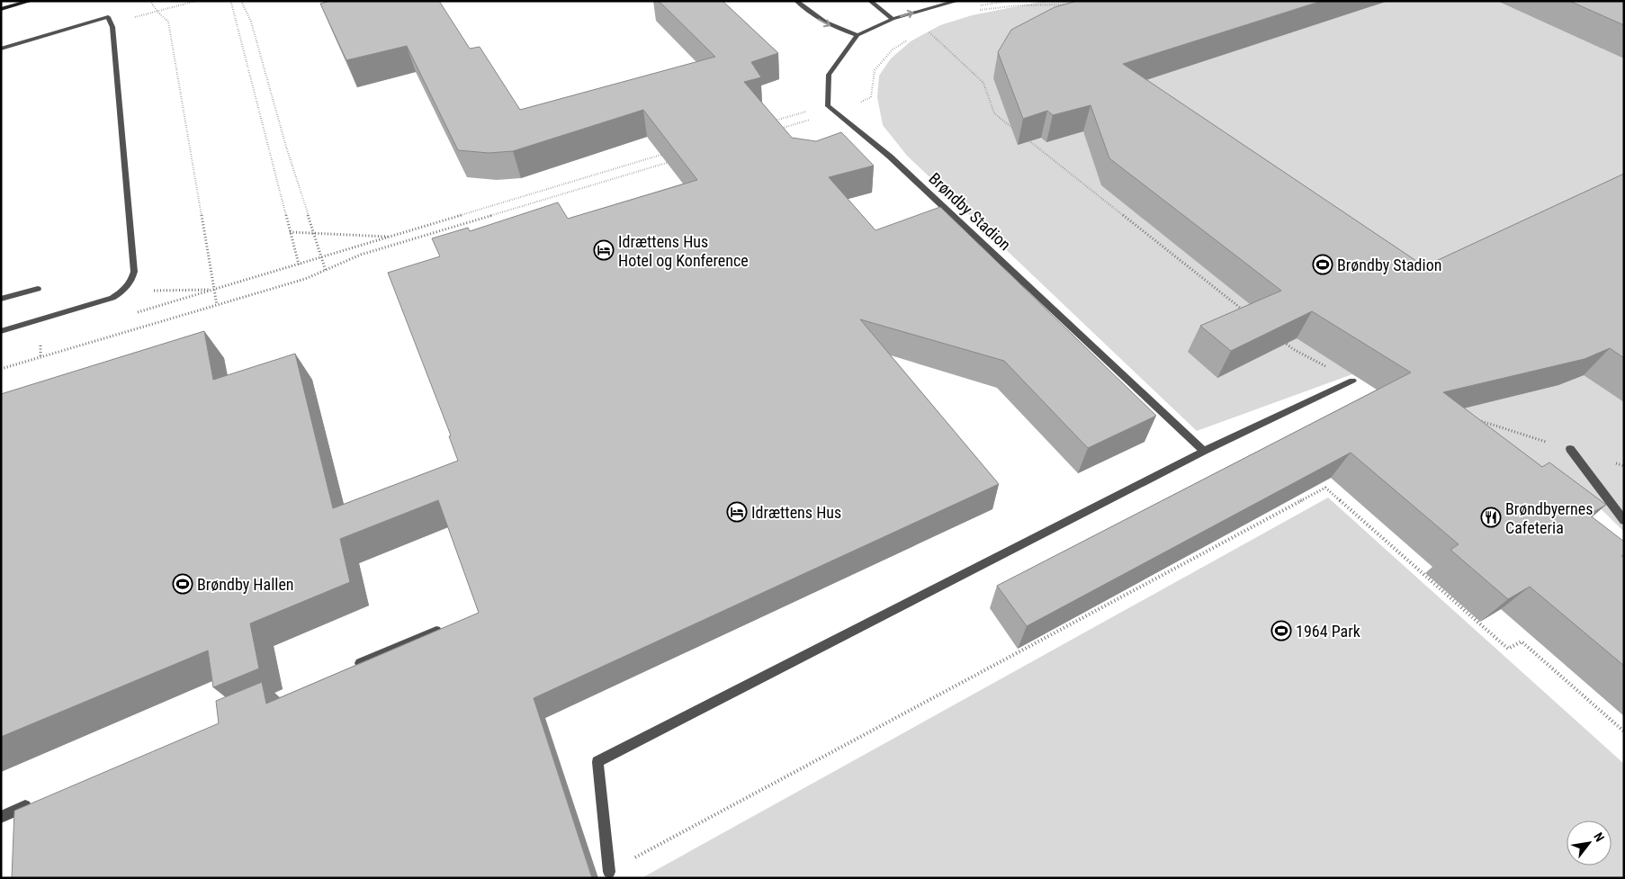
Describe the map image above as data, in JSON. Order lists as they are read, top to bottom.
{
  "streets": {
    "street": ["Brøndby Stadion"]
  },
  "places": {
    "hotel": ["Idrættens Hus Hotel og Konference", "Idrættens Hus"],
    "sports": ["Brøndby Stadion", "Brøndby Hallen", "1964 Park"],
    "restaurant": ["Brøndbyernes Cafeteria"]
  },
  "north": "top right"
}
